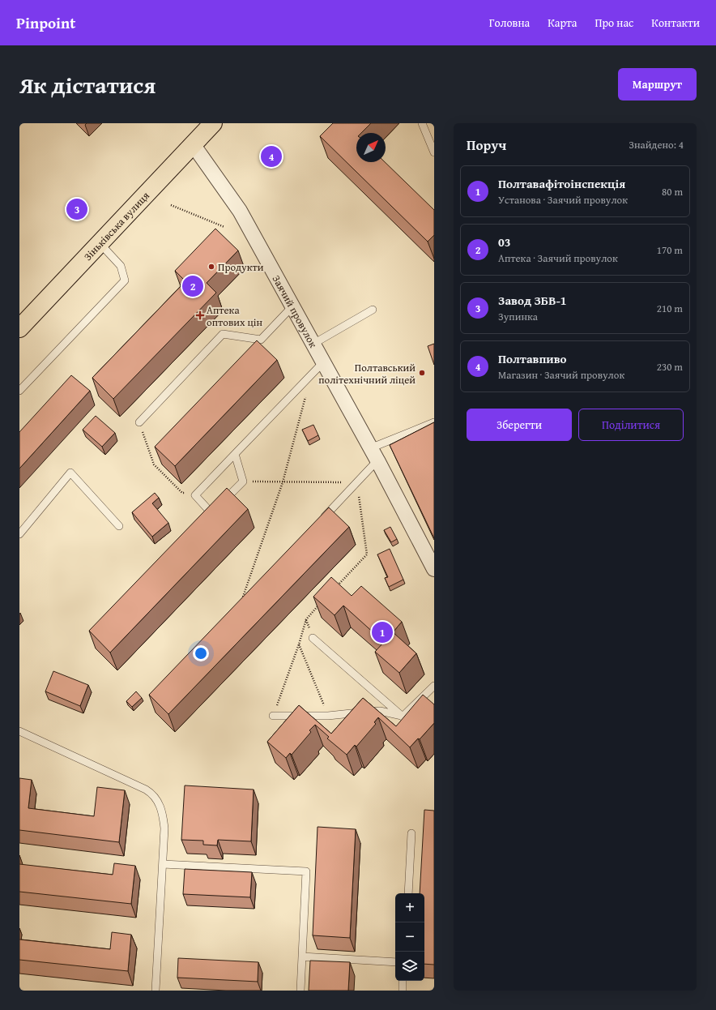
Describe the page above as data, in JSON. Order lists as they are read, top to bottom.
{
  "streets": {
    "main road": ["Зіньківська вулиця"],
    "street": ["Заячий провулок"]
  },
  "crossings": [
    ["Зіньківська вулиця", "Заячий провулок"]
  ],
  "places": {
    "other": ["Продукти", "Полтавський політехнічний ліцей"],
    "health": ["Аптека оптових цін"]
  },
  "north": "top right",
  "page": {
    "header": "Pinpoint",
    "nav": [
      "Головна",
      "Карта",
      "Про нас",
      "Контакти"
    ],
    "title": "Як дістатися",
    "buttons": [
      "Маршрут",
      ["Зберегти", "Поділитися"]
    ],
    "heading": ["Поруч", "Знайдено: 4"],
    "pins": [
      "4",
      "3",
      "2",
      "1"
    ],
    "list": [
      {
        "mark": "1",
        "name": "Полтавафітоінспекція",
        "note": "Установа · Заячий провулок",
        "value": "80 m"
      },
      {
        "mark": "2",
        "name": "03",
        "note": "Аптека · Заячий провулок",
        "value": "170 m"
      },
      {
        "mark": "3",
        "name": "Завод ЗБВ-1",
        "note": "Зупинка",
        "value": "210 m"
      },
      {
        "mark": "4",
        "name": "Полтавпиво",
        "note": "Магазин · Заячий провулок",
        "value": "230 m"
      }
    ],
    "map_buttons": ["+", "−"]
  }
}
